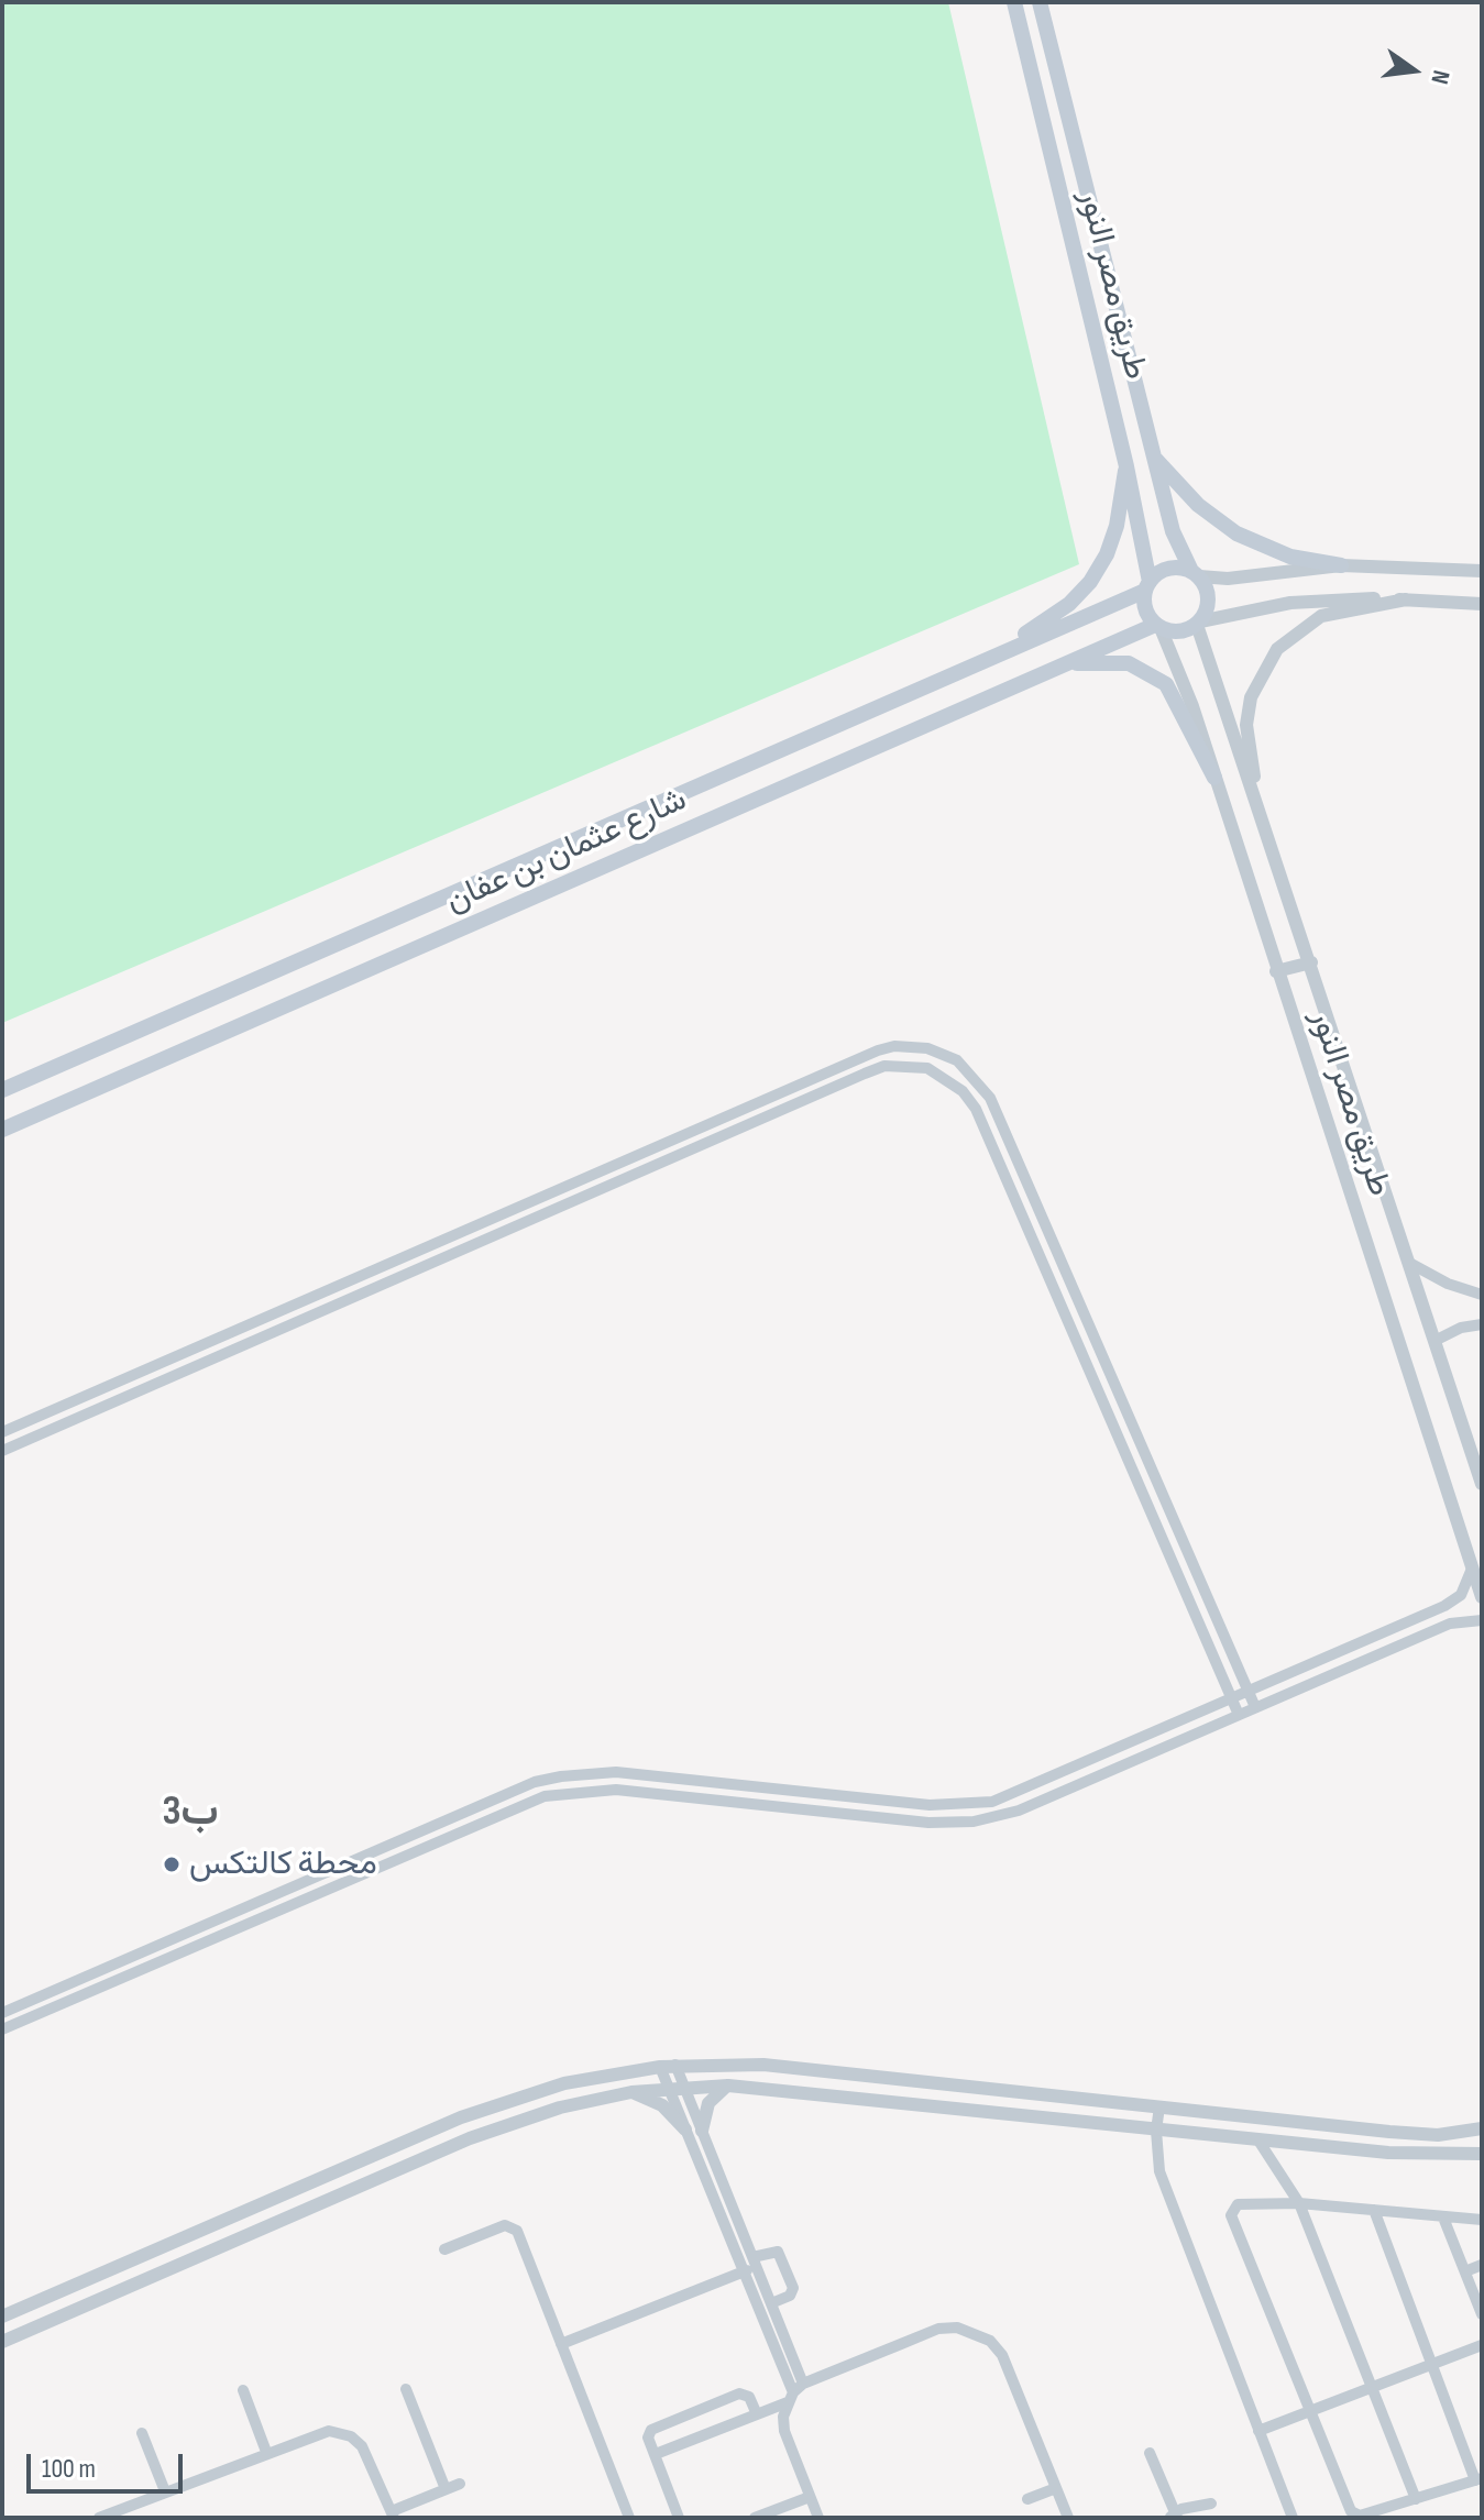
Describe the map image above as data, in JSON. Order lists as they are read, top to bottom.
{
  "streets": {
    "main road": ["طريق مصر النور", "شارع عثمان بن عفان"]
  },
  "crossings": [
    ["طريق مصر النور", "شارع عثمان بن عفان"]
  ],
  "districts": ["ب3"],
  "places": ["محطة كالتكس"],
  "scale_bar": "100 m",
  "north": "right"
}
